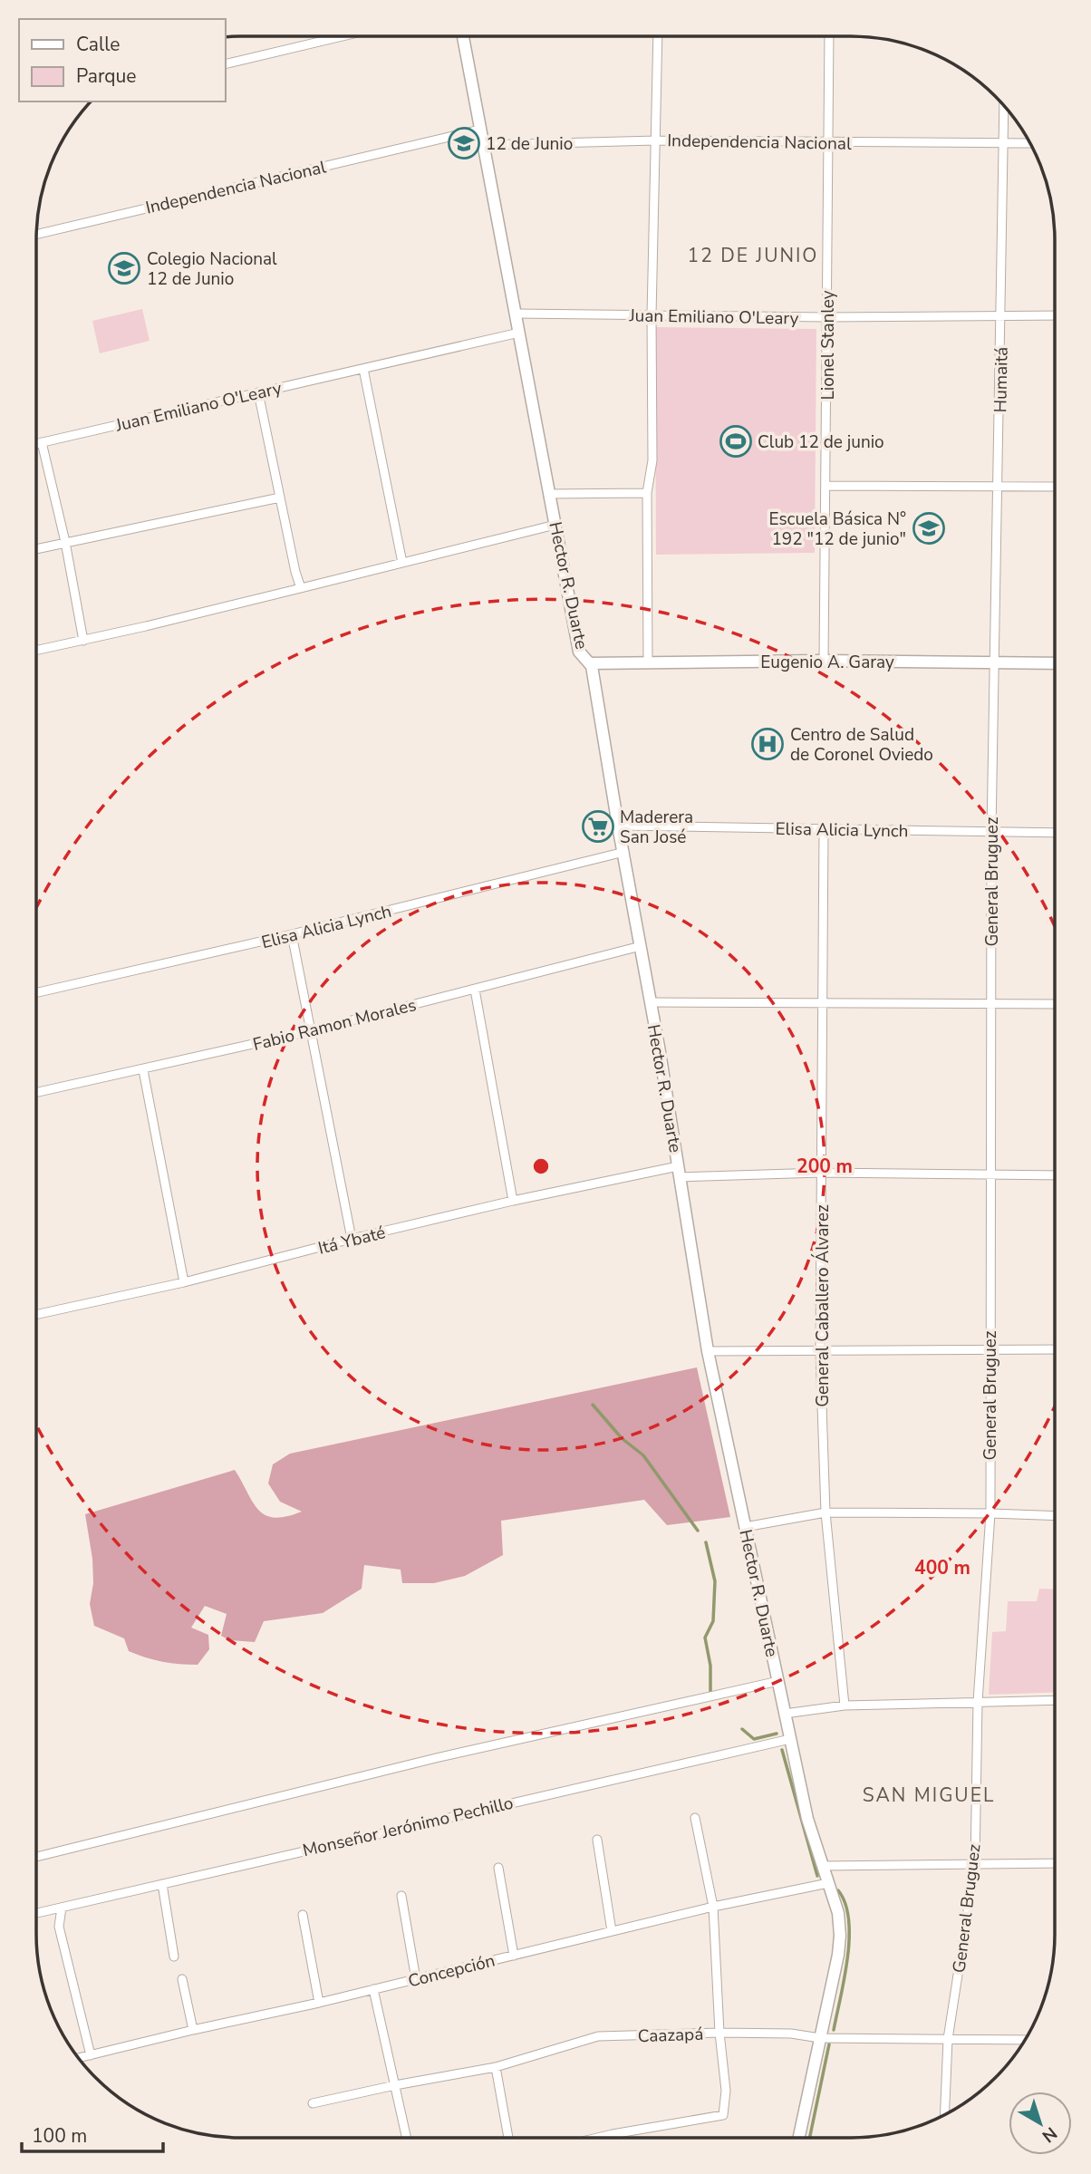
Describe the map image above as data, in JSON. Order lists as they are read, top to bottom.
{
  "streets": {
    "street": [
      "Independencia Nacional",
      "Juan Emiliano O'Leary",
      "Lionel Stanley",
      "Humaitá",
      "Hector R. Duarte",
      "Eugenio A. Garay",
      "Elisa Alicia Lynch",
      "General Bruguez",
      "Fabio Ramon Morales",
      "Itá Ybaté",
      "General Caballero Álvarez",
      "Monseñor Jerónimo Pechillo",
      "Concepción",
      "Caazapá"
    ]
  },
  "crossings": [
    ["Independencia Nacional", "Lionel Stanley"],
    ["Independencia Nacional", "Humaitá"],
    ["Independencia Nacional", "Hector R. Duarte"],
    ["Juan Emiliano O'Leary", "Lionel Stanley"],
    ["Juan Emiliano O'Leary", "Humaitá"],
    ["Juan Emiliano O'Leary", "Hector R. Duarte"],
    ["Lionel Stanley", "Eugenio A. Garay"],
    ["Humaitá", "Eugenio A. Garay"],
    ["Humaitá", "General Bruguez"],
    ["Hector R. Duarte", "Eugenio A. Garay"],
    ["Hector R. Duarte", "Elisa Alicia Lynch"],
    ["Hector R. Duarte", "Fabio Ramon Morales"],
    ["Hector R. Duarte", "Itá Ybaté"],
    ["Hector R. Duarte", "Monseñor Jerónimo Pechillo"],
    ["Hector R. Duarte", "Concepción"],
    ["Hector R. Duarte", "Caazapá"],
    ["Eugenio A. Garay", "General Bruguez"],
    ["Elisa Alicia Lynch", "General Bruguez"],
    ["Elisa Alicia Lynch", "General Caballero Álvarez"],
    ["General Bruguez", "Itá Ybaté"],
    ["General Bruguez", "Caazapá"],
    ["Itá Ybaté", "General Caballero Álvarez"]
  ],
  "districts": ["12 DE JUNIO", "SAN MIGUEL"],
  "places": {
    "school or university": ["12 de Junio", "Colegio Nacional 12 de Junio", "Escuela Básica N° 192 \"12 de junio\""],
    "sports": ["Club 12 de junio"],
    "hospital": ["Centro de Salud de Coronel Oviedo"],
    "supermarket": ["Maderera San José"]
  },
  "legend": ["Calle", "Parque"],
  "scale_bar": "100 m",
  "north": "bottom right",
  "rings": ["200 m", "400 m"]
}
